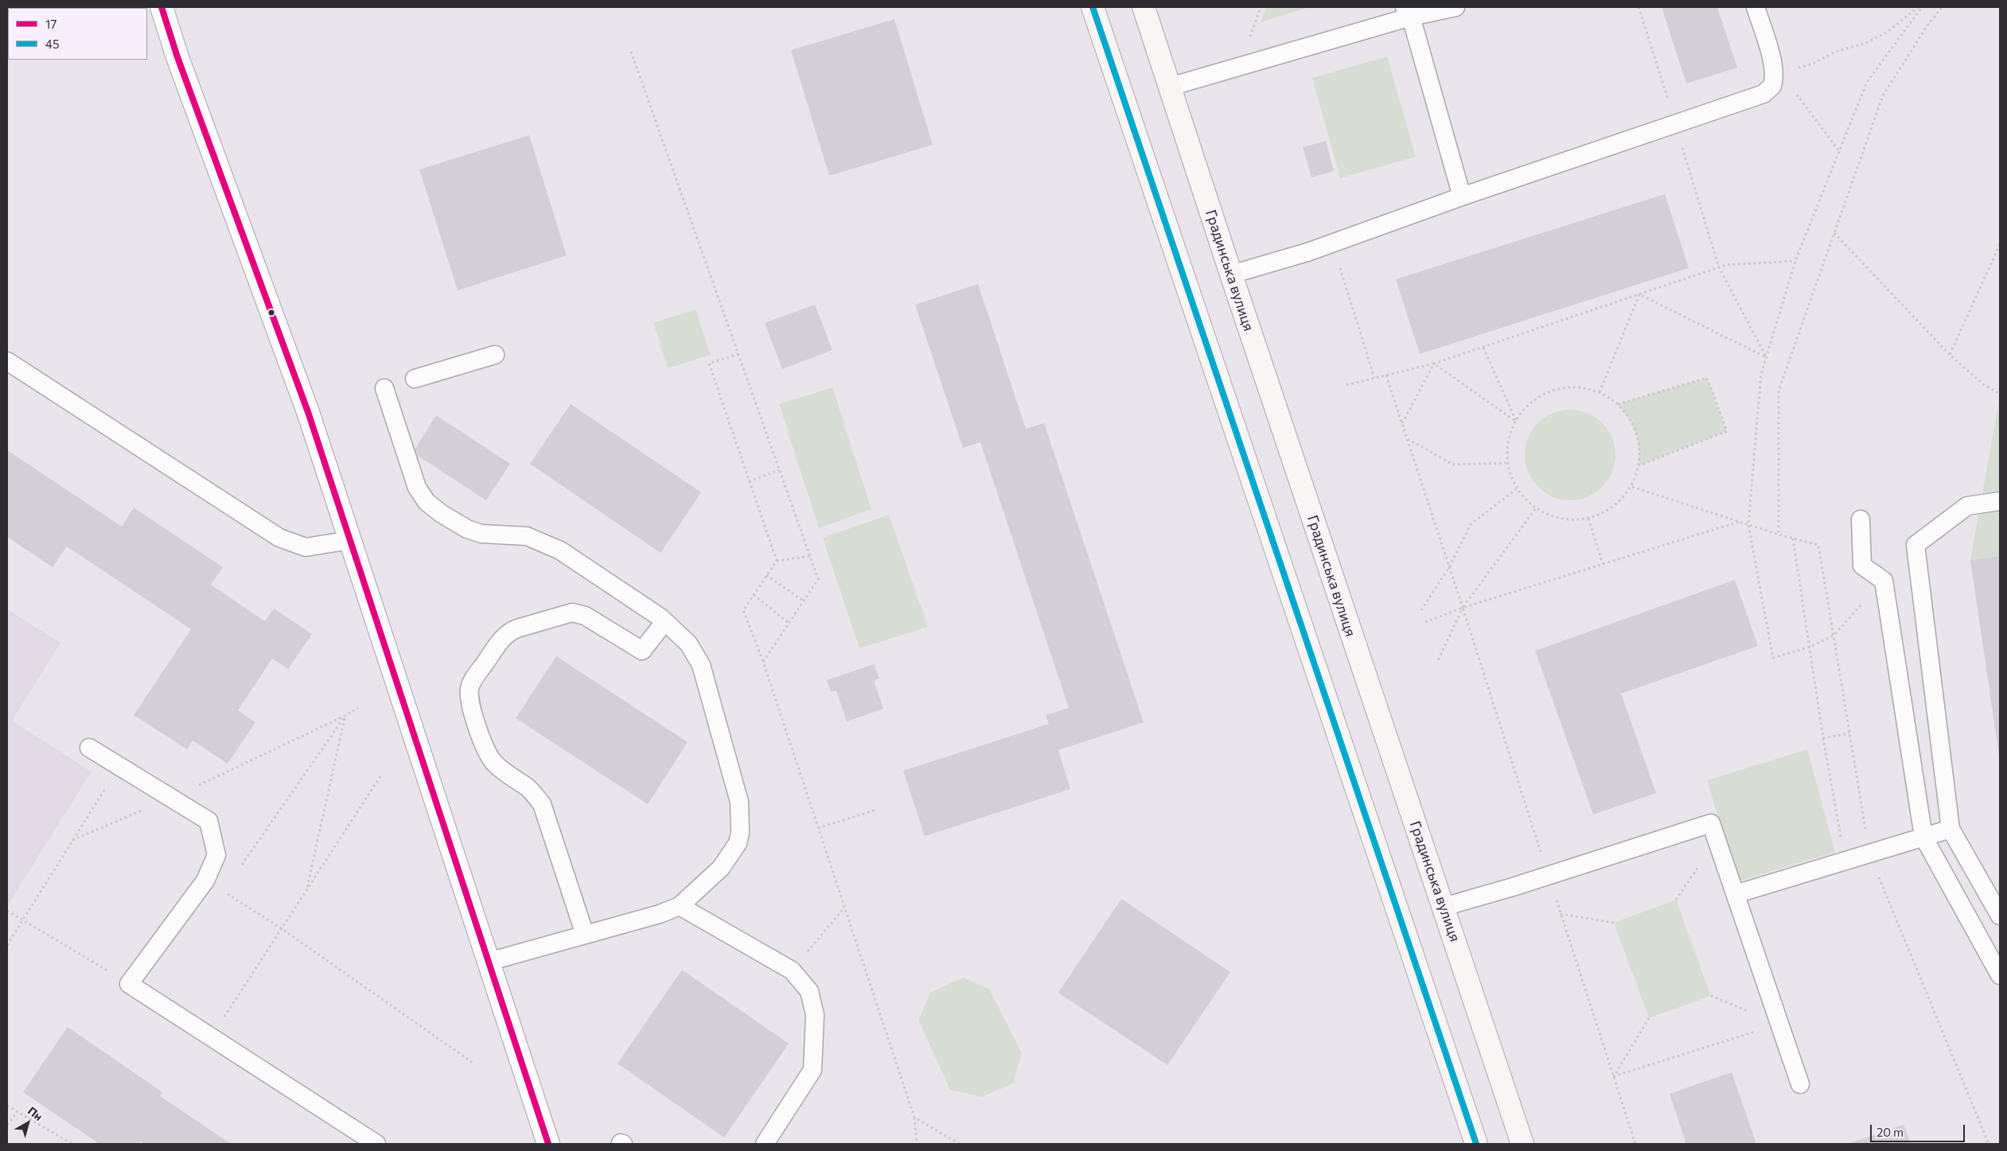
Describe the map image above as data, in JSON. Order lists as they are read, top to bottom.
{
  "streets": {
    "street": ["Градинська вулиця"]
  },
  "lines": ["transit line 17", "transit line 45"],
  "legend": ["17", "45"],
  "scale_bar": "20 m",
  "north": "top right"
}
